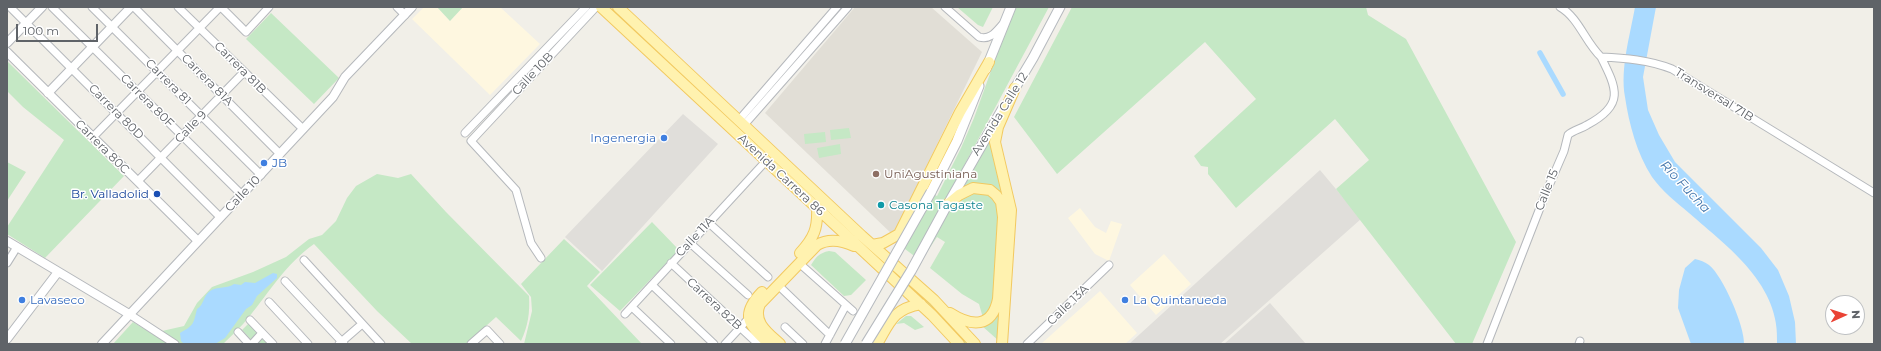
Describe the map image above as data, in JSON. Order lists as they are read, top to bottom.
{
  "streets": {
    "main road": ["Avenida Calle 12", "Avenida Carrera 86"],
    "street": [
      "Carrera 81B",
      "Calle 10B",
      "Carrera 81A",
      "Carrera 81",
      "Transversal 71B",
      "Carrera 80F",
      "Carrera 80D",
      "Calle 9",
      "Carrera 80C",
      "Calle 15",
      "Calle 10",
      "Calle 11A",
      "Carrera 82B",
      "Calle 13A"
    ]
  },
  "crossings": [
    ["Carrera 81B", "Calle 9"],
    ["Carrera 81B", "Calle 10"],
    ["Carrera 81A", "Calle 9"],
    ["Carrera 81A", "Calle 10"],
    ["Carrera 81", "Calle 9"],
    ["Carrera 81", "Calle 10"],
    ["Transversal 71B", "Calle 15"],
    ["Carrera 80F", "Calle 9"],
    ["Carrera 80F", "Calle 10"],
    ["Carrera 80D", "Calle 9"],
    ["Carrera 80D", "Calle 10"],
    ["Calle 9", "Carrera 80C"],
    ["Carrera 80C", "Calle 10"],
    ["Avenida Carrera 86", "Calle 11A"],
    ["Calle 11A", "Carrera 82B"]
  ],
  "water": ["Río Fucha"],
  "places": [
    "Ingenergia",
    "JB",
    "UniAgustiniana",
    "Br. Valladolid",
    "Casona Tagaste",
    "Lavaseco",
    "La Quintarueda"
  ],
  "scale_bar": "100 m",
  "north": "right"
}
